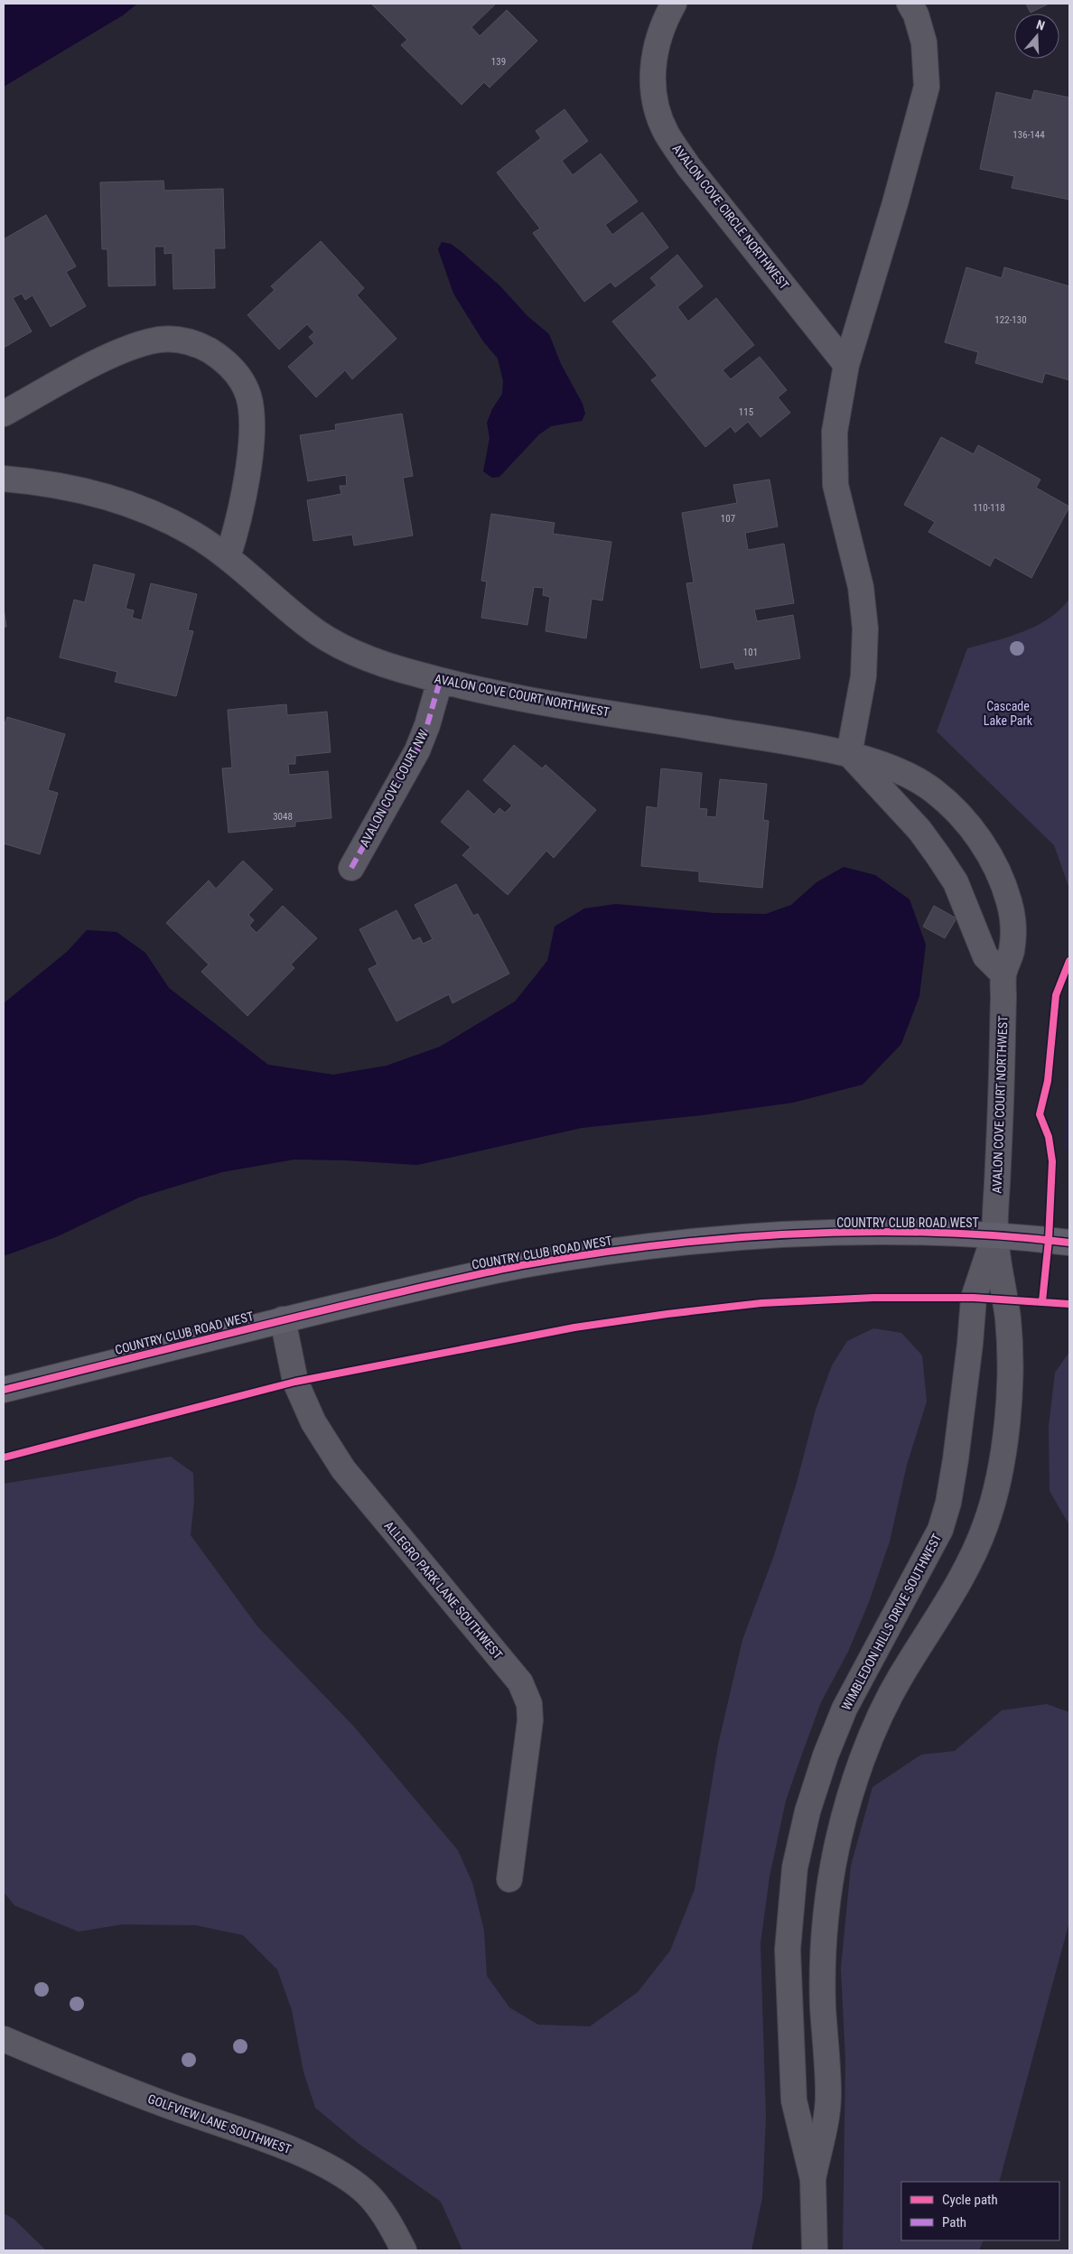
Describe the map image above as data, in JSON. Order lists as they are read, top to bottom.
{
  "streets": {
    "main road": ["COUNTRY CLUB ROAD WEST"],
    "street": [
      "AVALON COVE CIRCLE NORTHWEST",
      "AVALON COVE COURT NORTHWEST",
      "AVALON COVE COURT NW",
      "ALLEGRO PARK LANE SOUTHWEST",
      "WIMBLEDON HILLS DRIVE SOUTHWEST",
      "GOLFVIEW LANE SOUTHWEST"
    ]
  },
  "crossings": [
    ["AVALON COVE COURT NORTHWEST", "AVALON COVE COURT NW"],
    ["AVALON COVE COURT NORTHWEST", "COUNTRY CLUB ROAD WEST"],
    ["AVALON COVE COURT NORTHWEST", "WIMBLEDON HILLS DRIVE SOUTHWEST"],
    ["COUNTRY CLUB ROAD WEST", "ALLEGRO PARK LANE SOUTHWEST"],
    ["COUNTRY CLUB ROAD WEST", "WIMBLEDON HILLS DRIVE SOUTHWEST"]
  ],
  "parks": ["Cascade Lake Park"],
  "house_numbers": [
    "139",
    "136-144",
    "122-130",
    "115",
    "110-118",
    "107",
    "101",
    "3048"
  ],
  "legend": ["Cycle path", "Path"],
  "north": "top"
}
